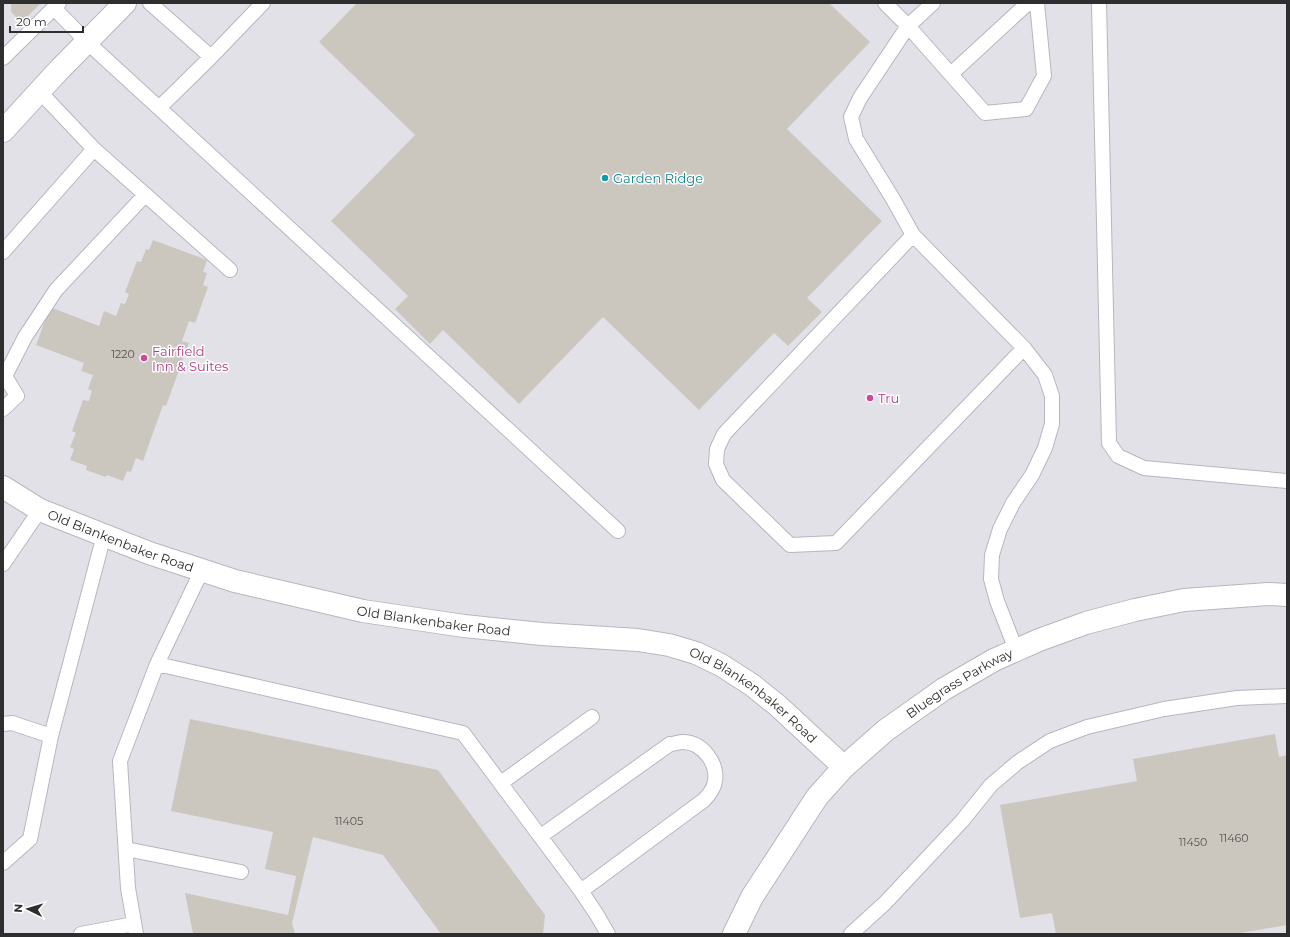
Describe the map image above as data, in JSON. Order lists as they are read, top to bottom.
{
  "streets": {
    "street": ["Old Blankenbaker Road", "Bluegrass Parkway"]
  },
  "crossings": [
    ["Old Blankenbaker Road", "Bluegrass Parkway"]
  ],
  "places": ["Garden Ridge", "Fairfield Inn & Suites", "Tru"],
  "house_numbers": [
    "1220",
    "11405",
    "11460",
    "11450"
  ],
  "scale_bar": "20 m",
  "north": "left"
}
